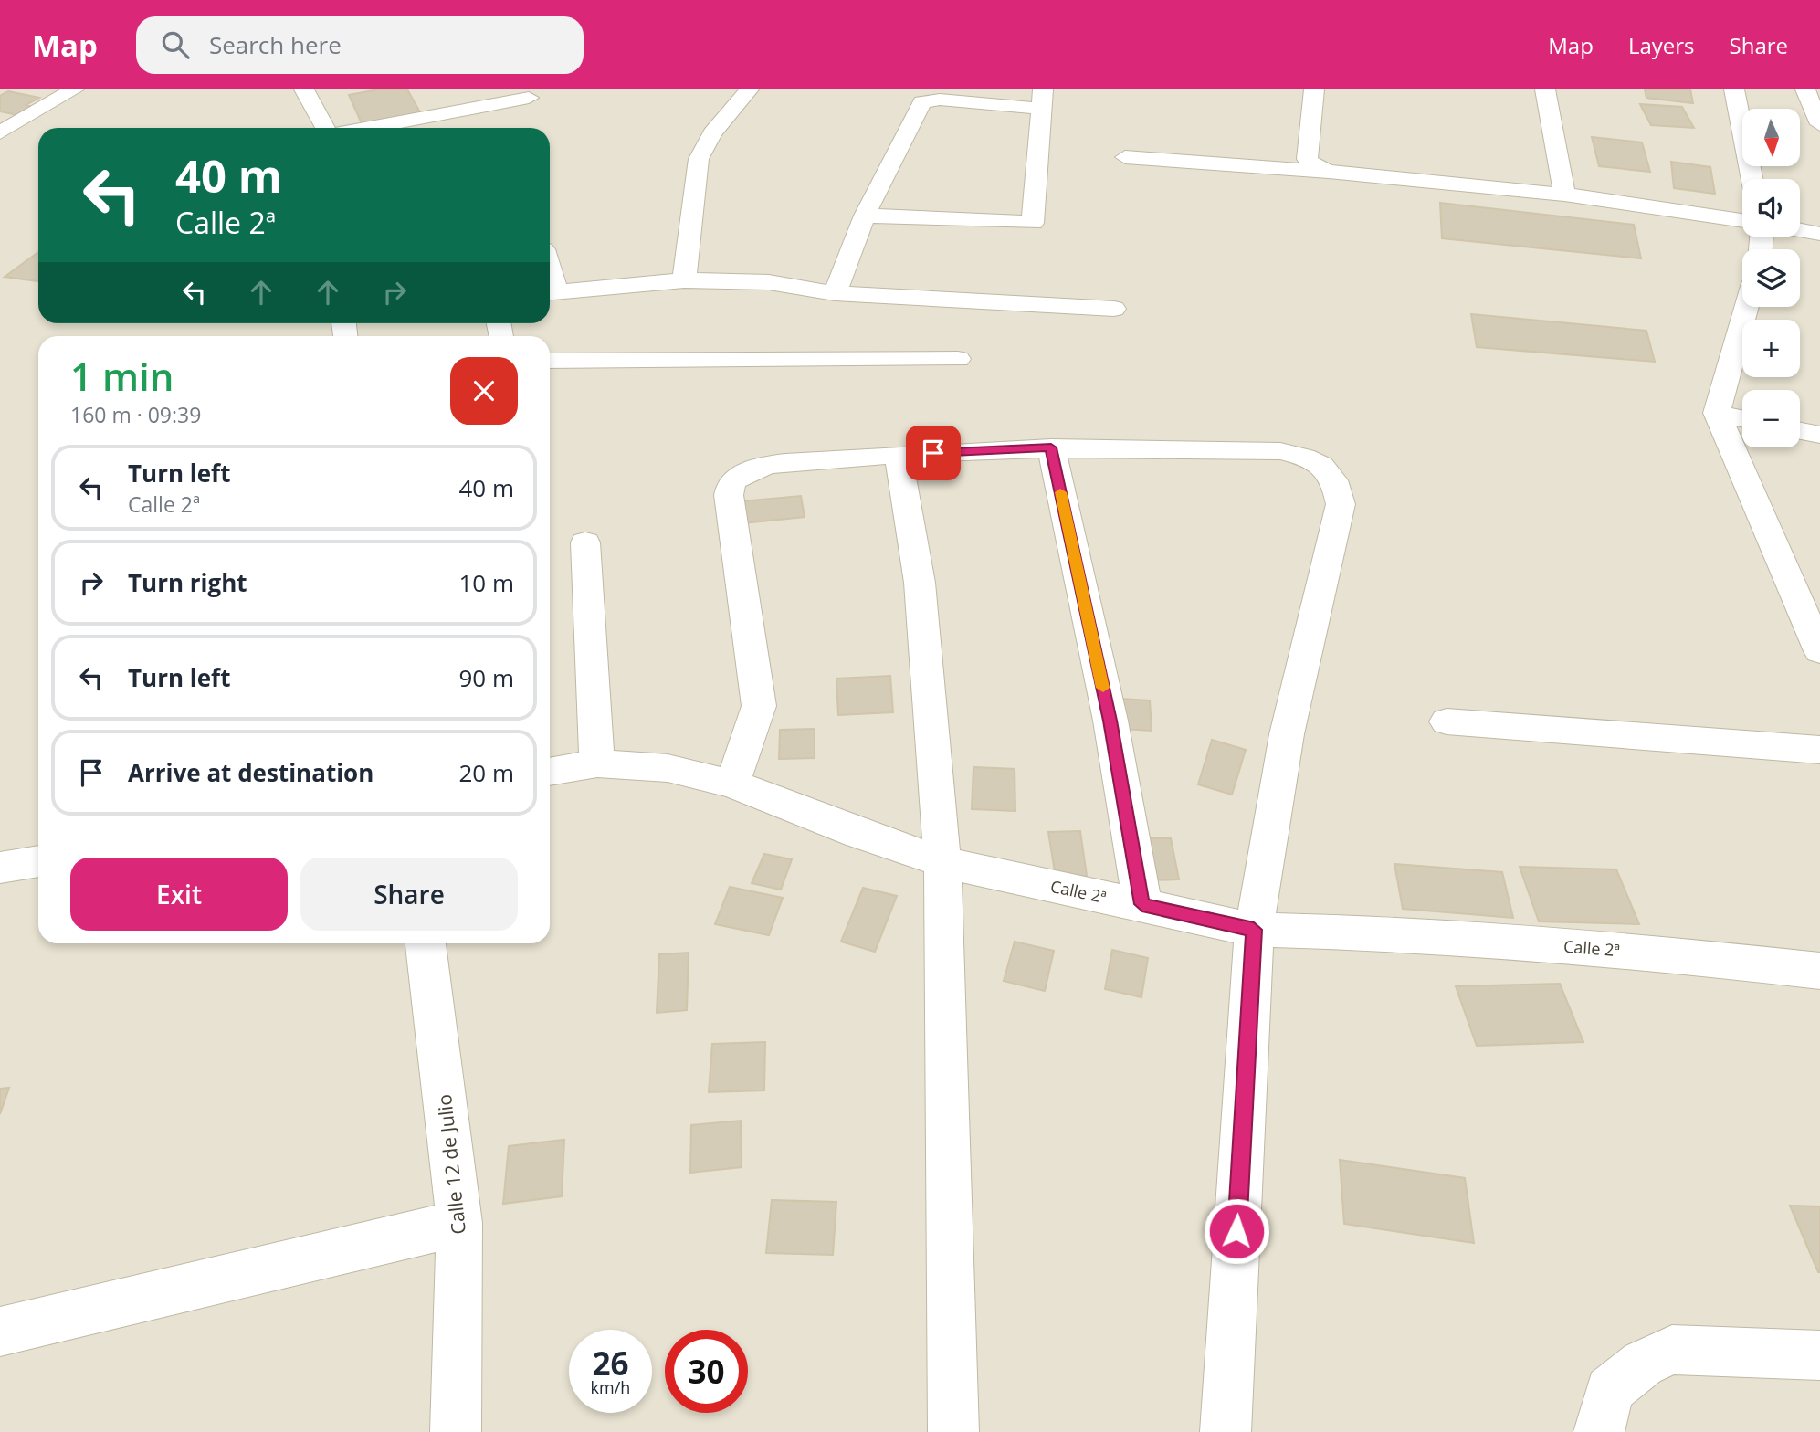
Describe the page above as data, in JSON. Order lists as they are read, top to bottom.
{
  "streets": {
    "street": ["Calle 2ª", "Calle 12 de Julio"]
  },
  "north": "bottom",
  "page": {
    "header": "Map",
    "search": "Search here",
    "nav": ["Map", "Layers", "Share"],
    "map_buttons": ["+", "−"],
    "turn": ["40 m", "Calle 2ª"],
    "heading": ["1 min", "160 m · 09:39"],
    "list": [
      {
        "name": "Turn left",
        "note": "Calle 2ª",
        "value": "40 m"
      },
      {
        "name": "Turn right",
        "value": "10 m"
      },
      {
        "name": "Turn left",
        "value": "90 m"
      },
      {
        "name": "Arrive at destination",
        "value": "20 m"
      }
    ],
    "buttons": ["Exit", "Share"],
    "speed": "26 km/h",
    "limit": "30"
  }
}
